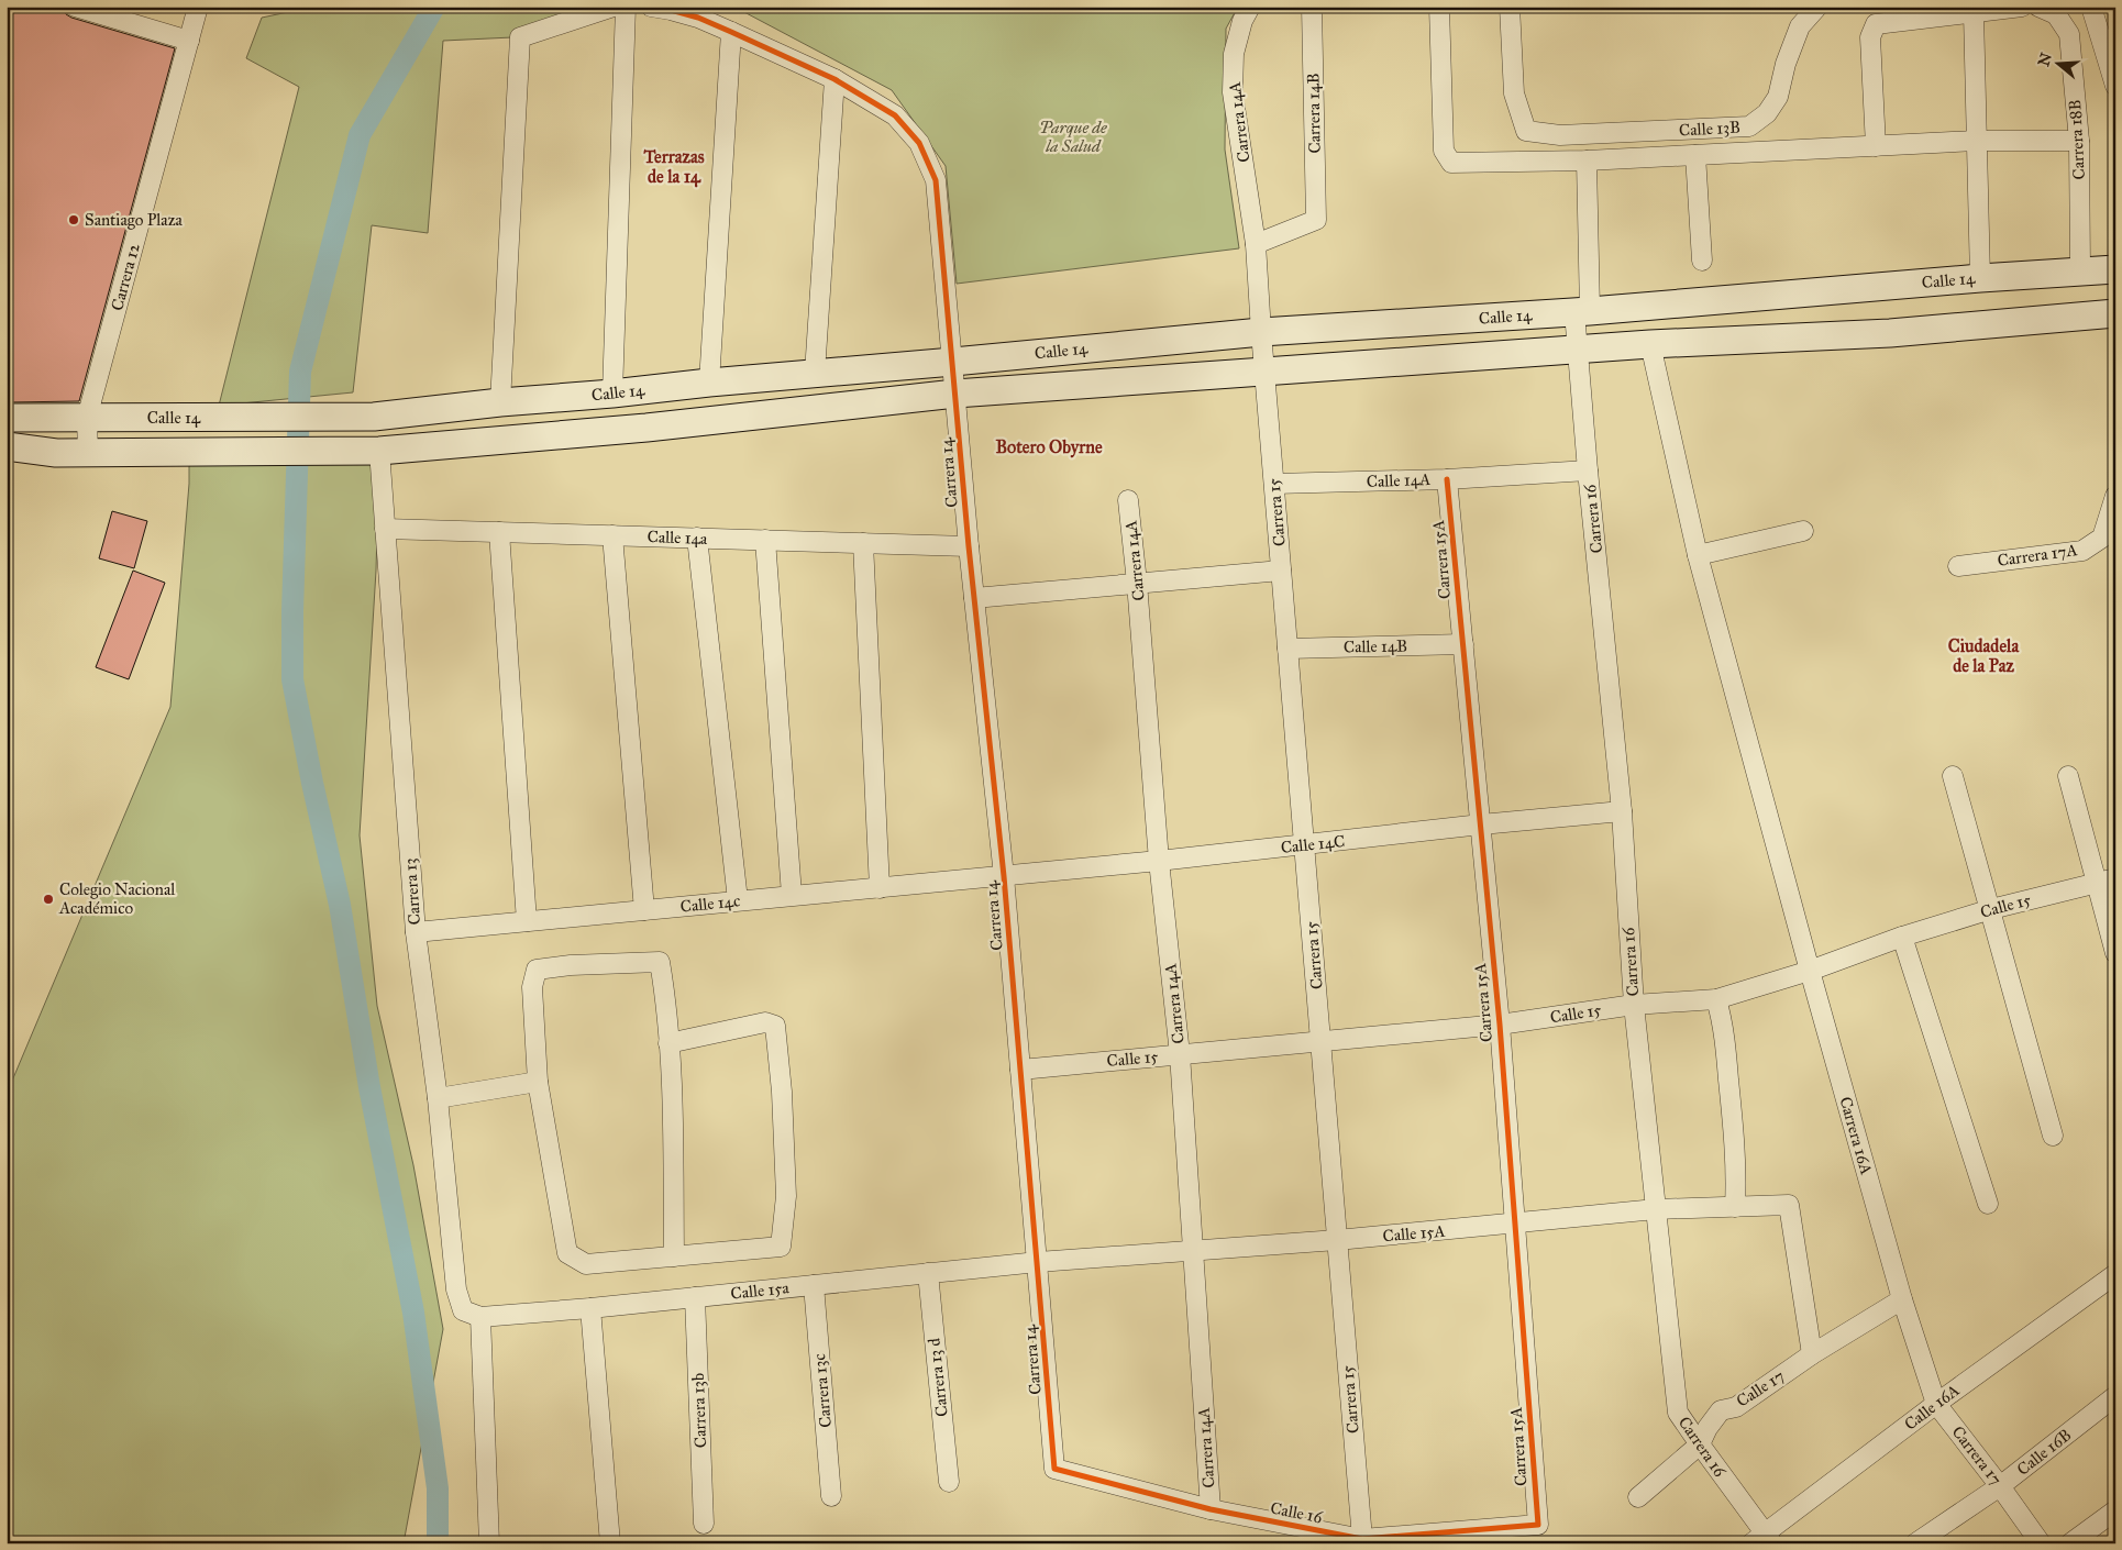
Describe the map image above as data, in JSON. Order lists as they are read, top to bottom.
{
  "streets": {
    "main road": ["Calle 14"],
    "street": [
      "Carrera 14B",
      "Carrera 14A",
      "Calle 13B",
      "Carrera 18B",
      "Carrera 12",
      "Carrera 14",
      "Calle 14A",
      "Carrera 15",
      "Carrera 16",
      "Calle 14a",
      "Carrera 17A",
      "Carrera 15A",
      "Calle 14B",
      "Calle 14C",
      "Carrera 13",
      "Calle 14c",
      "Calle 15",
      "Carrera 16A",
      "Calle 15A",
      "Calle 15a",
      "Carrera 13 d",
      "Calle 17",
      "Carrera 13c",
      "Calle 16A",
      "Carrera 13b",
      "Calle 16B",
      "Carrera 17",
      "Calle 16"
    ]
  },
  "crossings": [
    ["Carrera 14B", "Carrera 14A"],
    ["Carrera 14A", "Calle 14"],
    ["Carrera 14A", "Carrera 15"],
    ["Carrera 14A", "Calle 14C"],
    ["Carrera 14A", "Calle 15"],
    ["Carrera 14A", "Calle 15A"],
    ["Carrera 14A", "Calle 16"],
    ["Carrera 18B", "Calle 14"],
    ["Carrera 12", "Calle 14"],
    ["Calle 14", "Carrera 14"],
    ["Calle 14", "Carrera 15"],
    ["Calle 14", "Carrera 16"],
    ["Calle 14", "Carrera 13"],
    ["Calle 14", "Carrera 16A"],
    ["Carrera 14", "Calle 14a"],
    ["Carrera 14", "Calle 14C"],
    ["Carrera 14", "Calle 14c"],
    ["Carrera 14", "Calle 15"],
    ["Carrera 14", "Calle 15A"],
    ["Carrera 14", "Calle 15a"],
    ["Carrera 14", "Calle 16"],
    ["Calle 14A", "Carrera 15"],
    ["Calle 14A", "Carrera 16"],
    ["Calle 14A", "Carrera 15A"],
    ["Carrera 15", "Calle 14B"],
    ["Carrera 15", "Calle 14C"],
    ["Carrera 15", "Calle 15"],
    ["Carrera 15", "Calle 15A"],
    ["Carrera 15", "Calle 16"],
    ["Carrera 16", "Calle 14C"],
    ["Carrera 16", "Calle 15"],
    ["Carrera 16", "Calle 15A"],
    ["Carrera 16", "Calle 17"],
    ["Carrera 16", "Calle 16A"],
    ["Calle 14a", "Carrera 13"],
    ["Carrera 15A", "Calle 14B"],
    ["Carrera 15A", "Calle 14C"],
    ["Carrera 15A", "Calle 15"],
    ["Carrera 15A", "Calle 15A"],
    ["Carrera 15A", "Calle 16"],
    ["Calle 14C", "Calle 14c"],
    ["Carrera 13", "Calle 14c"],
    ["Carrera 13", "Calle 15a"],
    ["Calle 15", "Carrera 16A"],
    ["Carrera 16A", "Calle 17"],
    ["Carrera 16A", "Carrera 17"],
    ["Calle 15A", "Calle 15a"],
    ["Calle 15A", "Calle 17"],
    ["Calle 15a", "Carrera 13 d"],
    ["Calle 15a", "Carrera 13c"],
    ["Calle 15a", "Carrera 13b"],
    ["Calle 17", "Carrera 17"],
    ["Calle 16A", "Carrera 17"],
    ["Calle 16B", "Carrera 17"]
  ],
  "districts": ["Terrazas de la 14", "Botero Obyrne", "Ciudadela de la Paz"],
  "parks": ["Parque de la Salud"],
  "places": ["Santiago Plaza", "Colegio Nacional Académico"],
  "north": "left"
}
